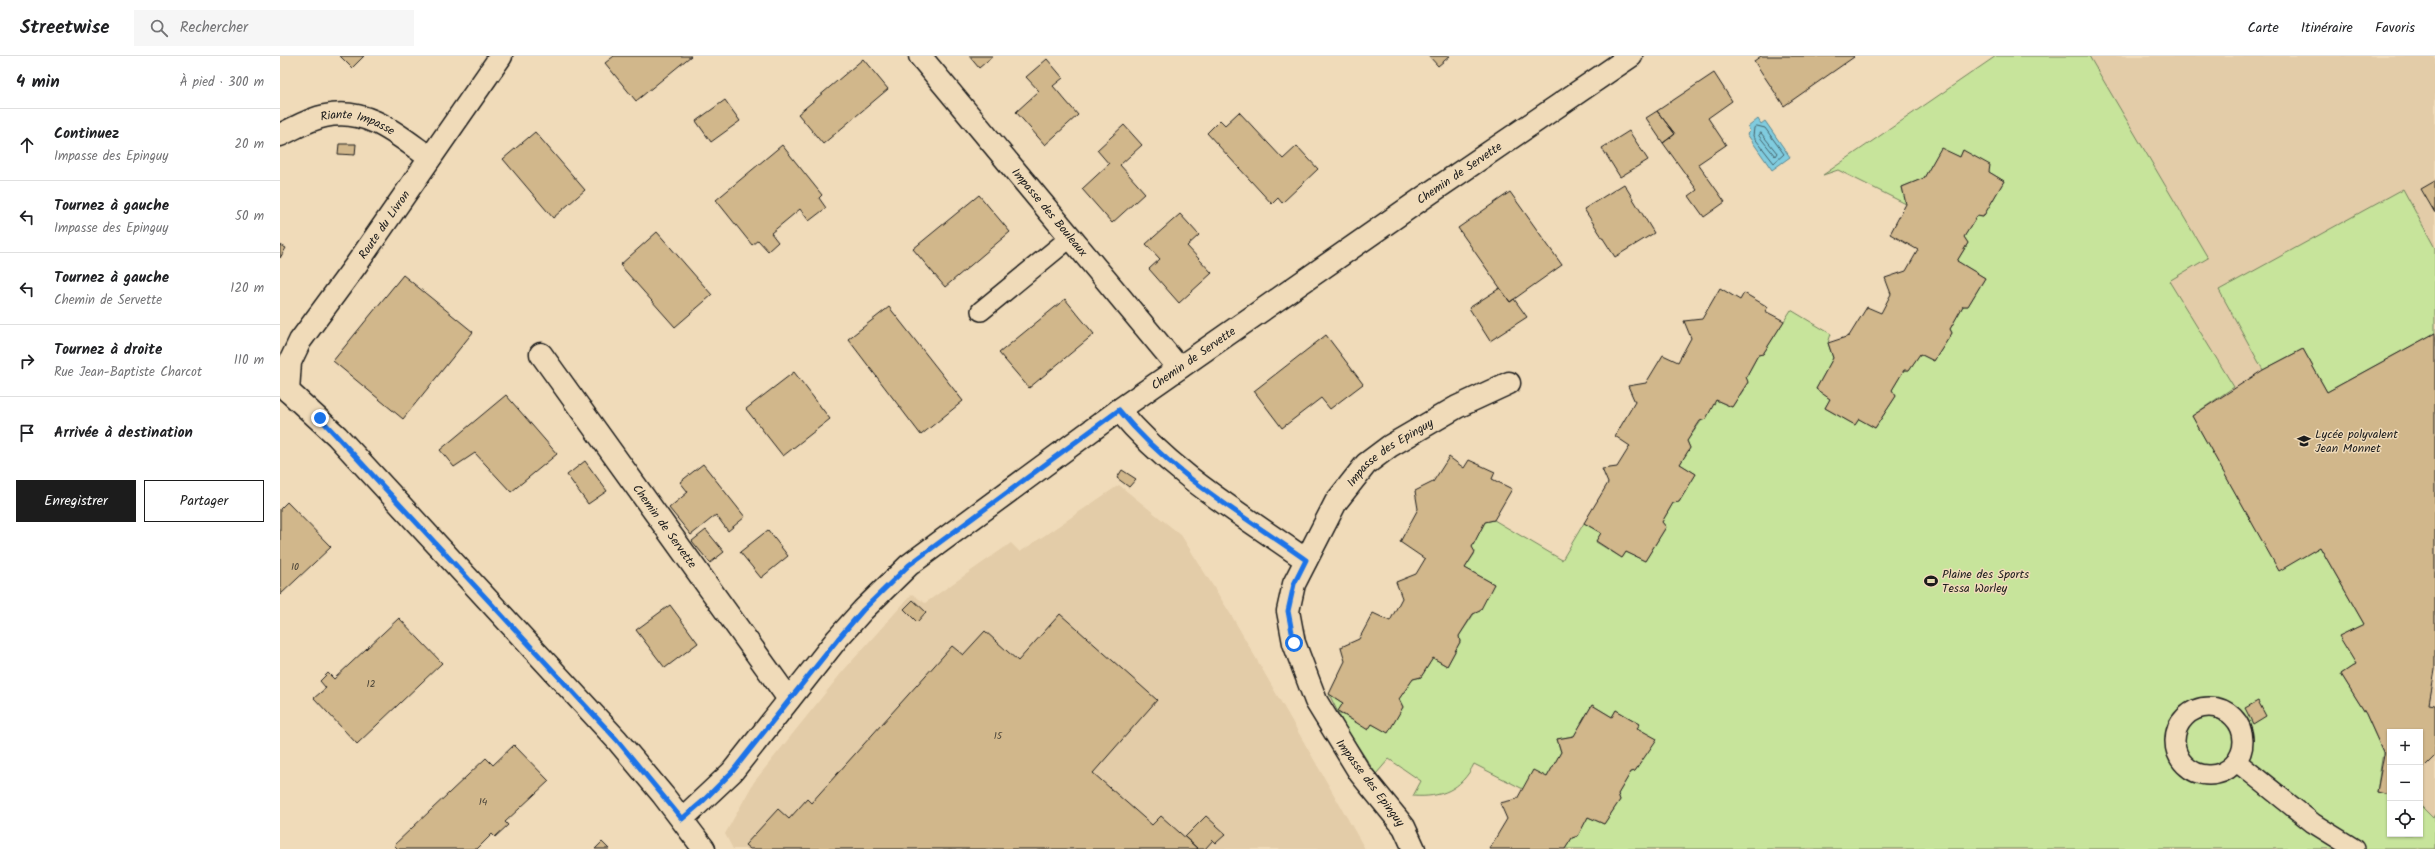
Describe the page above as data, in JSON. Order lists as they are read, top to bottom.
{
  "streets": {
    "street": [
      "Riante Impasse",
      "Chemin de Servette",
      "Impasse des Bouleaux",
      "Route du Livron",
      "Impasse des Epinguy"
    ]
  },
  "crossings": [
    ["Riante Impasse", "Route du Livron"],
    ["Chemin de Servette", "Impasse des Bouleaux"]
  ],
  "places": {
    "school or university": ["Lycée polyvalent Jean Monnet"],
    "sports": ["Plaine des Sports Tessa Worley"]
  },
  "house_numbers": [
    "10",
    "12",
    "15",
    "14"
  ],
  "page": {
    "header": "Streetwise",
    "search": "Rechercher",
    "nav": ["Carte", "Itinéraire", "Favoris"],
    "heading": ["4 min", "À pied · 300 m"],
    "list": [
      ["Continuez", "Impasse des Epinguy", "20 m"],
      ["Tournez à gauche", "Impasse des Epinguy", "50 m"],
      ["Tournez à gauche", "Chemin de Servette", "120 m"],
      ["Tournez à droite", "Rue Jean-Baptiste Charcot", "110 m"],
      "Arrivée à destination"
    ],
    "buttons": ["Enregistrer", "Partager"],
    "map_buttons": ["+", "−"]
  }
}
